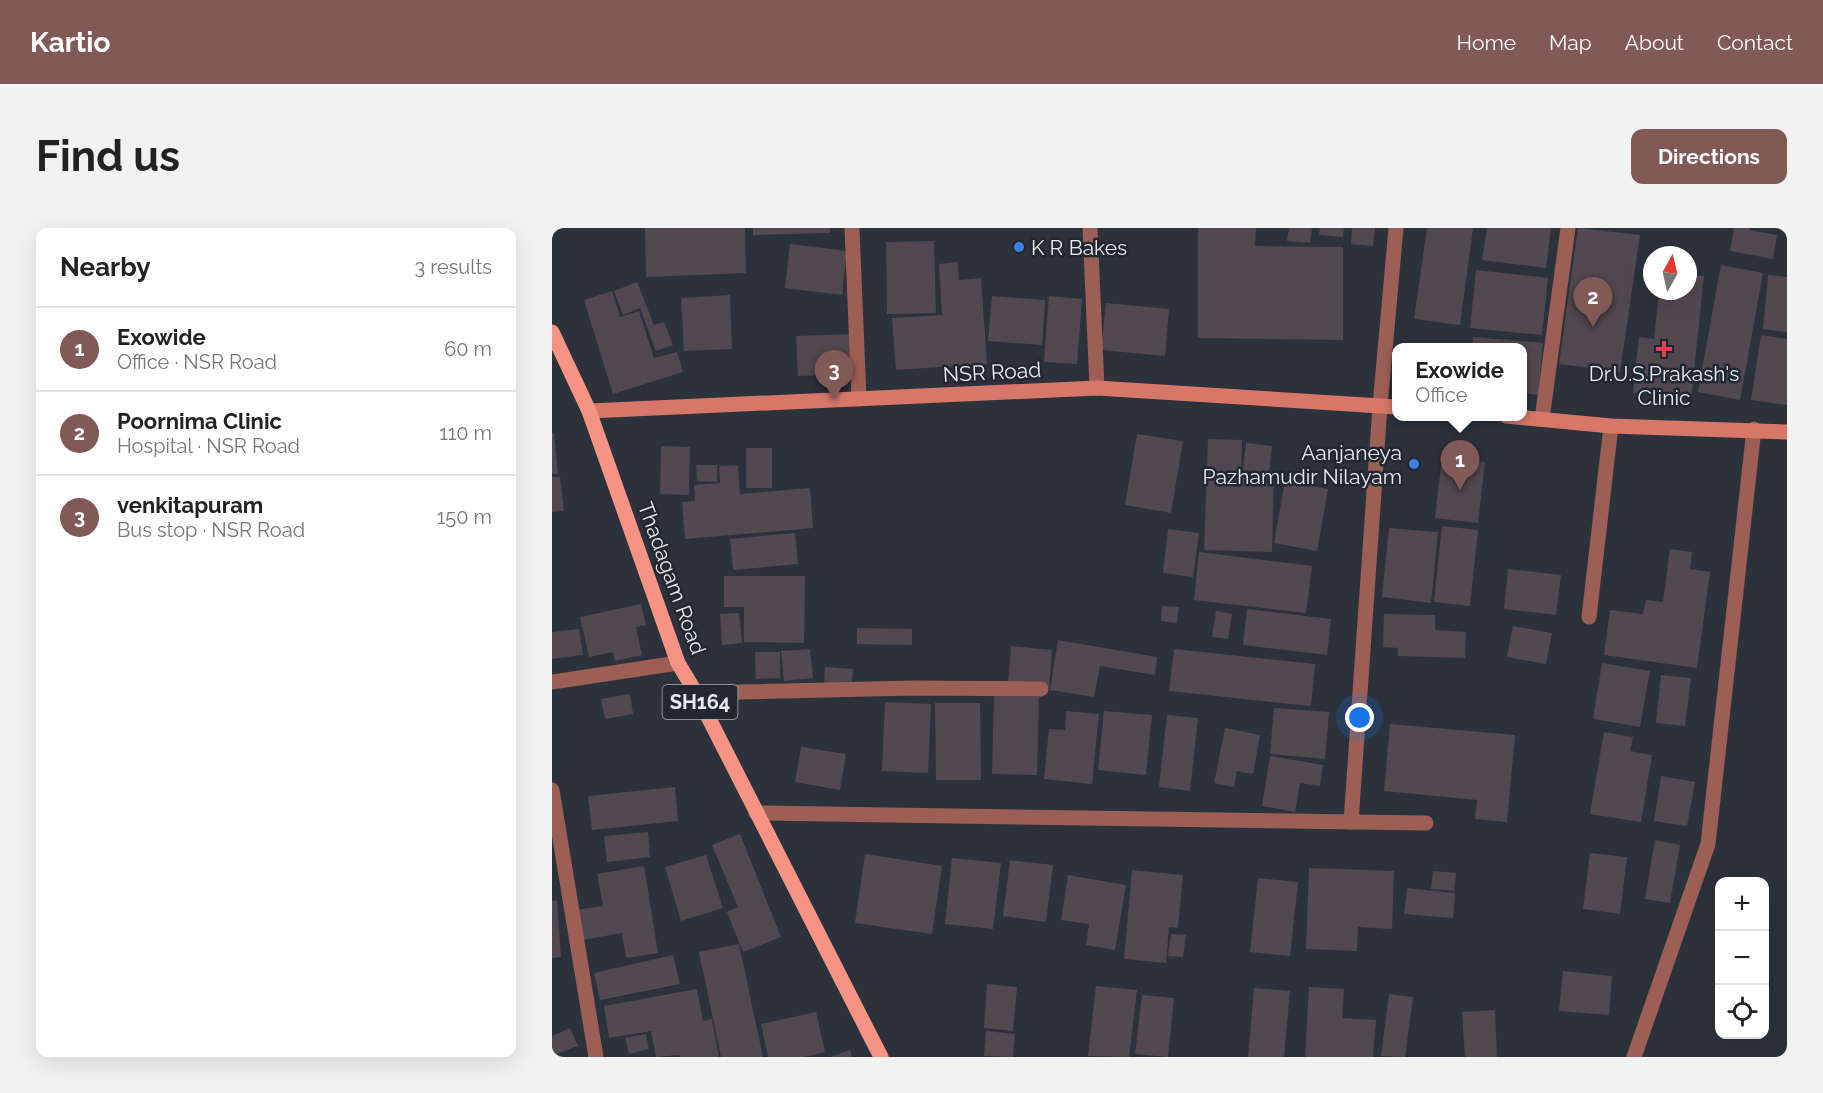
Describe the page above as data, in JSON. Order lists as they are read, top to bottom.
{
  "streets": {
    "main road": ["NSR Road", "Thadagam Road", "SH164"]
  },
  "crossings": [
    ["NSR Road", "Thadagam Road"]
  ],
  "places": {
    "other": ["K R Bakes", "Aanjaneya Pazhamudir Nilayam"],
    "health": ["Dr.U.S.Prakash's Clinic"]
  },
  "north": "top",
  "page": {
    "header": "Kartio",
    "nav": [
      "Home",
      "Map",
      "About",
      "Contact"
    ],
    "buttons": "Directions",
    "title": "Find us",
    "heading": ["Nearby", "3 results"],
    "pins": ["2", "3", "1"],
    "list": [
      {
        "mark": "1",
        "name": "Exowide",
        "note": "Office · NSR Road",
        "value": "60 m"
      },
      {
        "mark": "2",
        "name": "Poornima Clinic",
        "note": "Hospital · NSR Road",
        "value": "110 m"
      },
      {
        "mark": "3",
        "name": "venkitapuram",
        "note": "Bus stop · NSR Road",
        "value": "150 m"
      }
    ],
    "popup": ["Exowide", "Office"],
    "map_buttons": ["+", "−"]
  }
}
